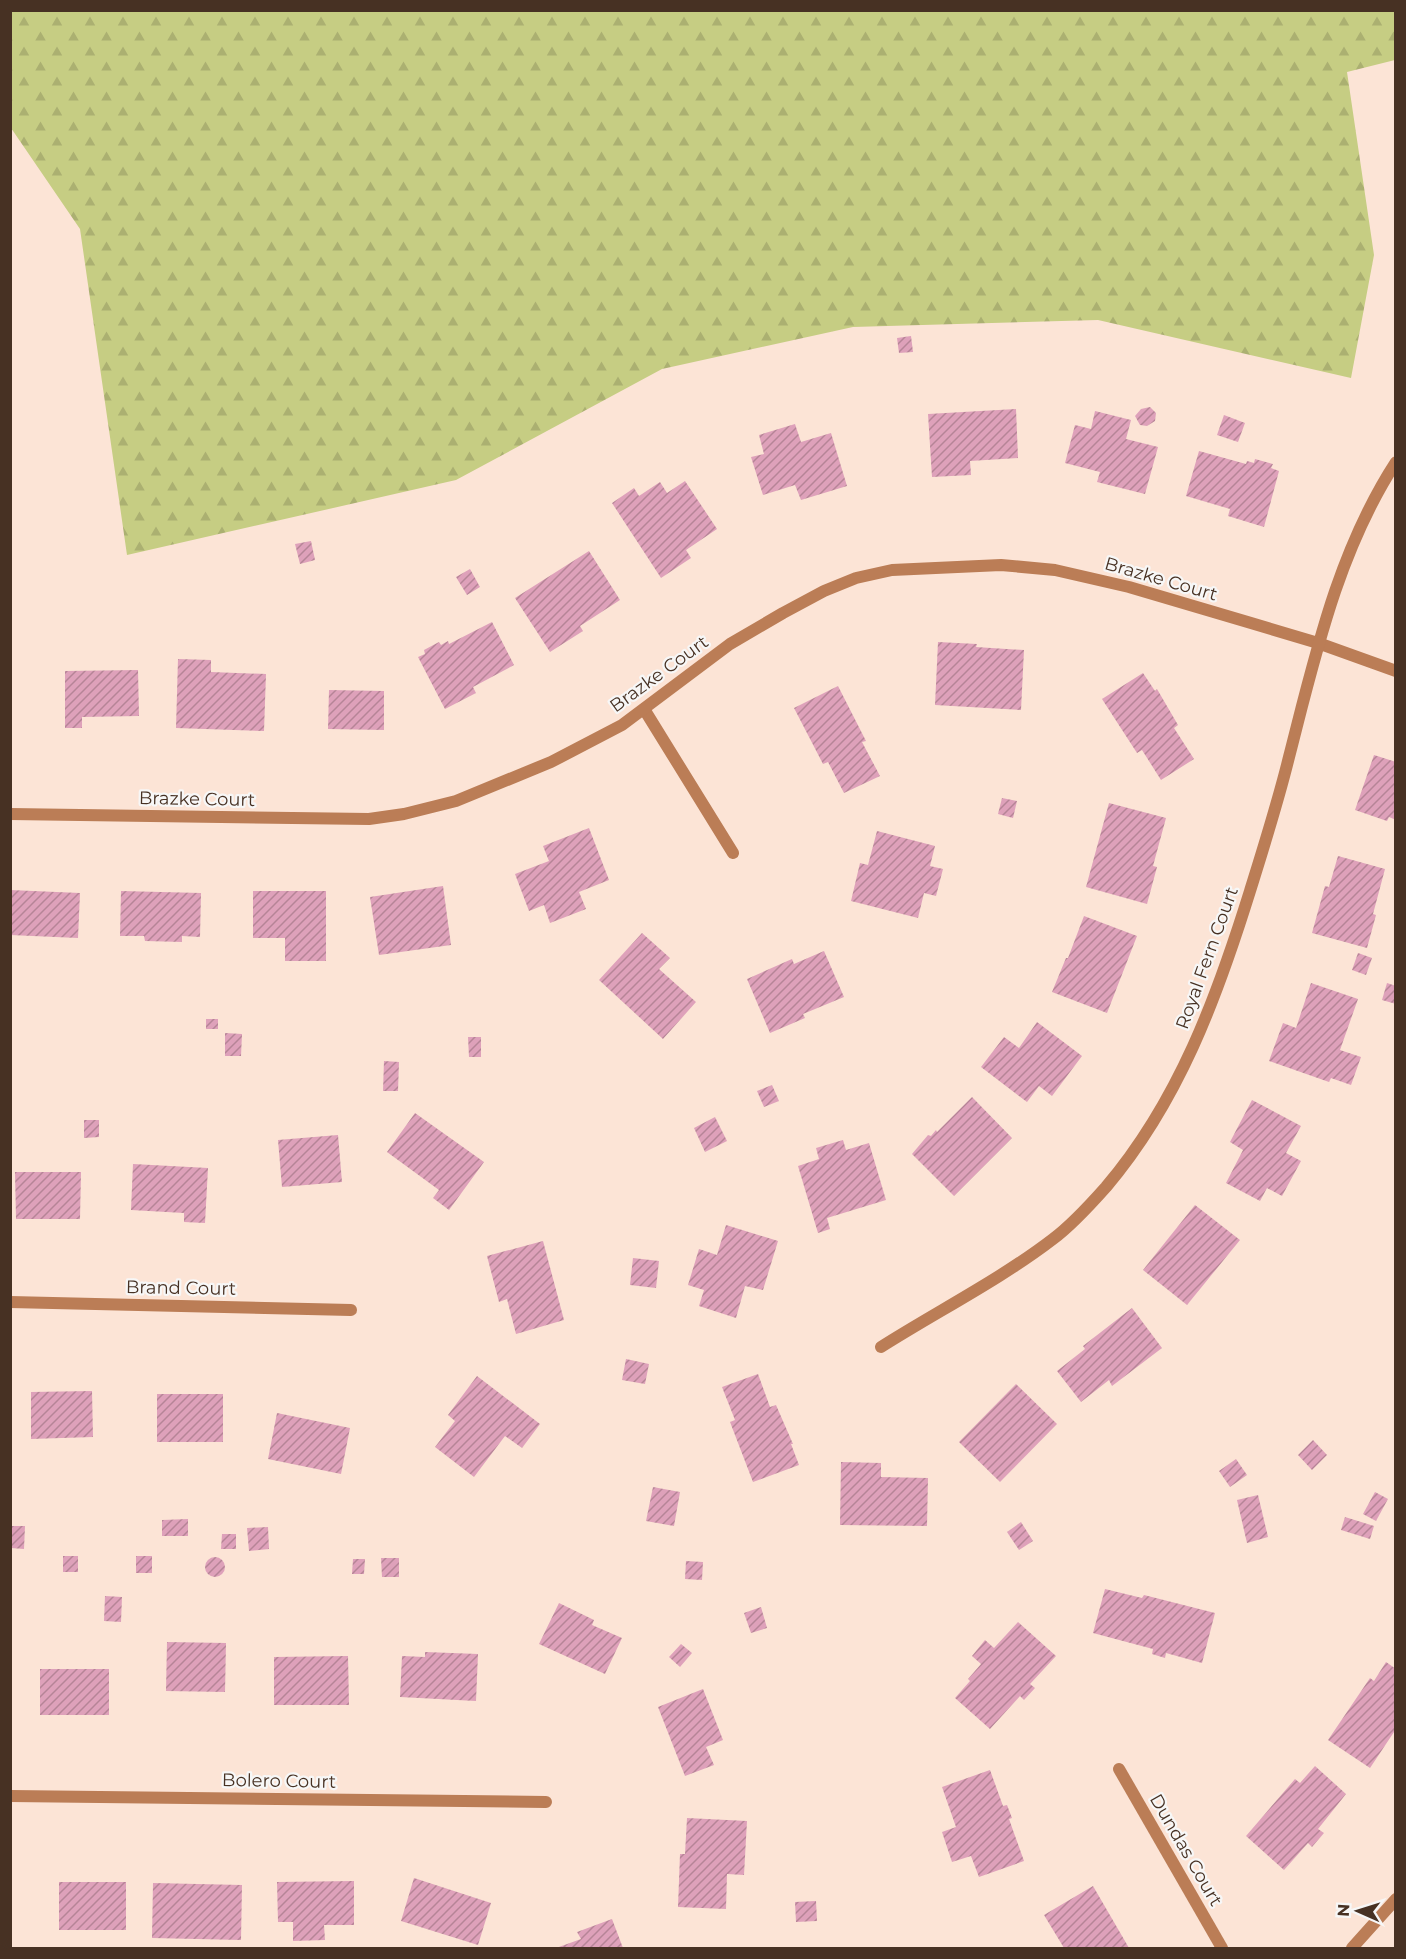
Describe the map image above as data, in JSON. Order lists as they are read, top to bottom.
{
  "streets": {
    "street": [
      "Brazke Court",
      "Royal Fern Court",
      "Brand Court",
      "Bolero Court",
      "Dundas Court"
    ]
  },
  "crossings": [
    ["Brazke Court", "Royal Fern Court"]
  ],
  "north": "left"
}
